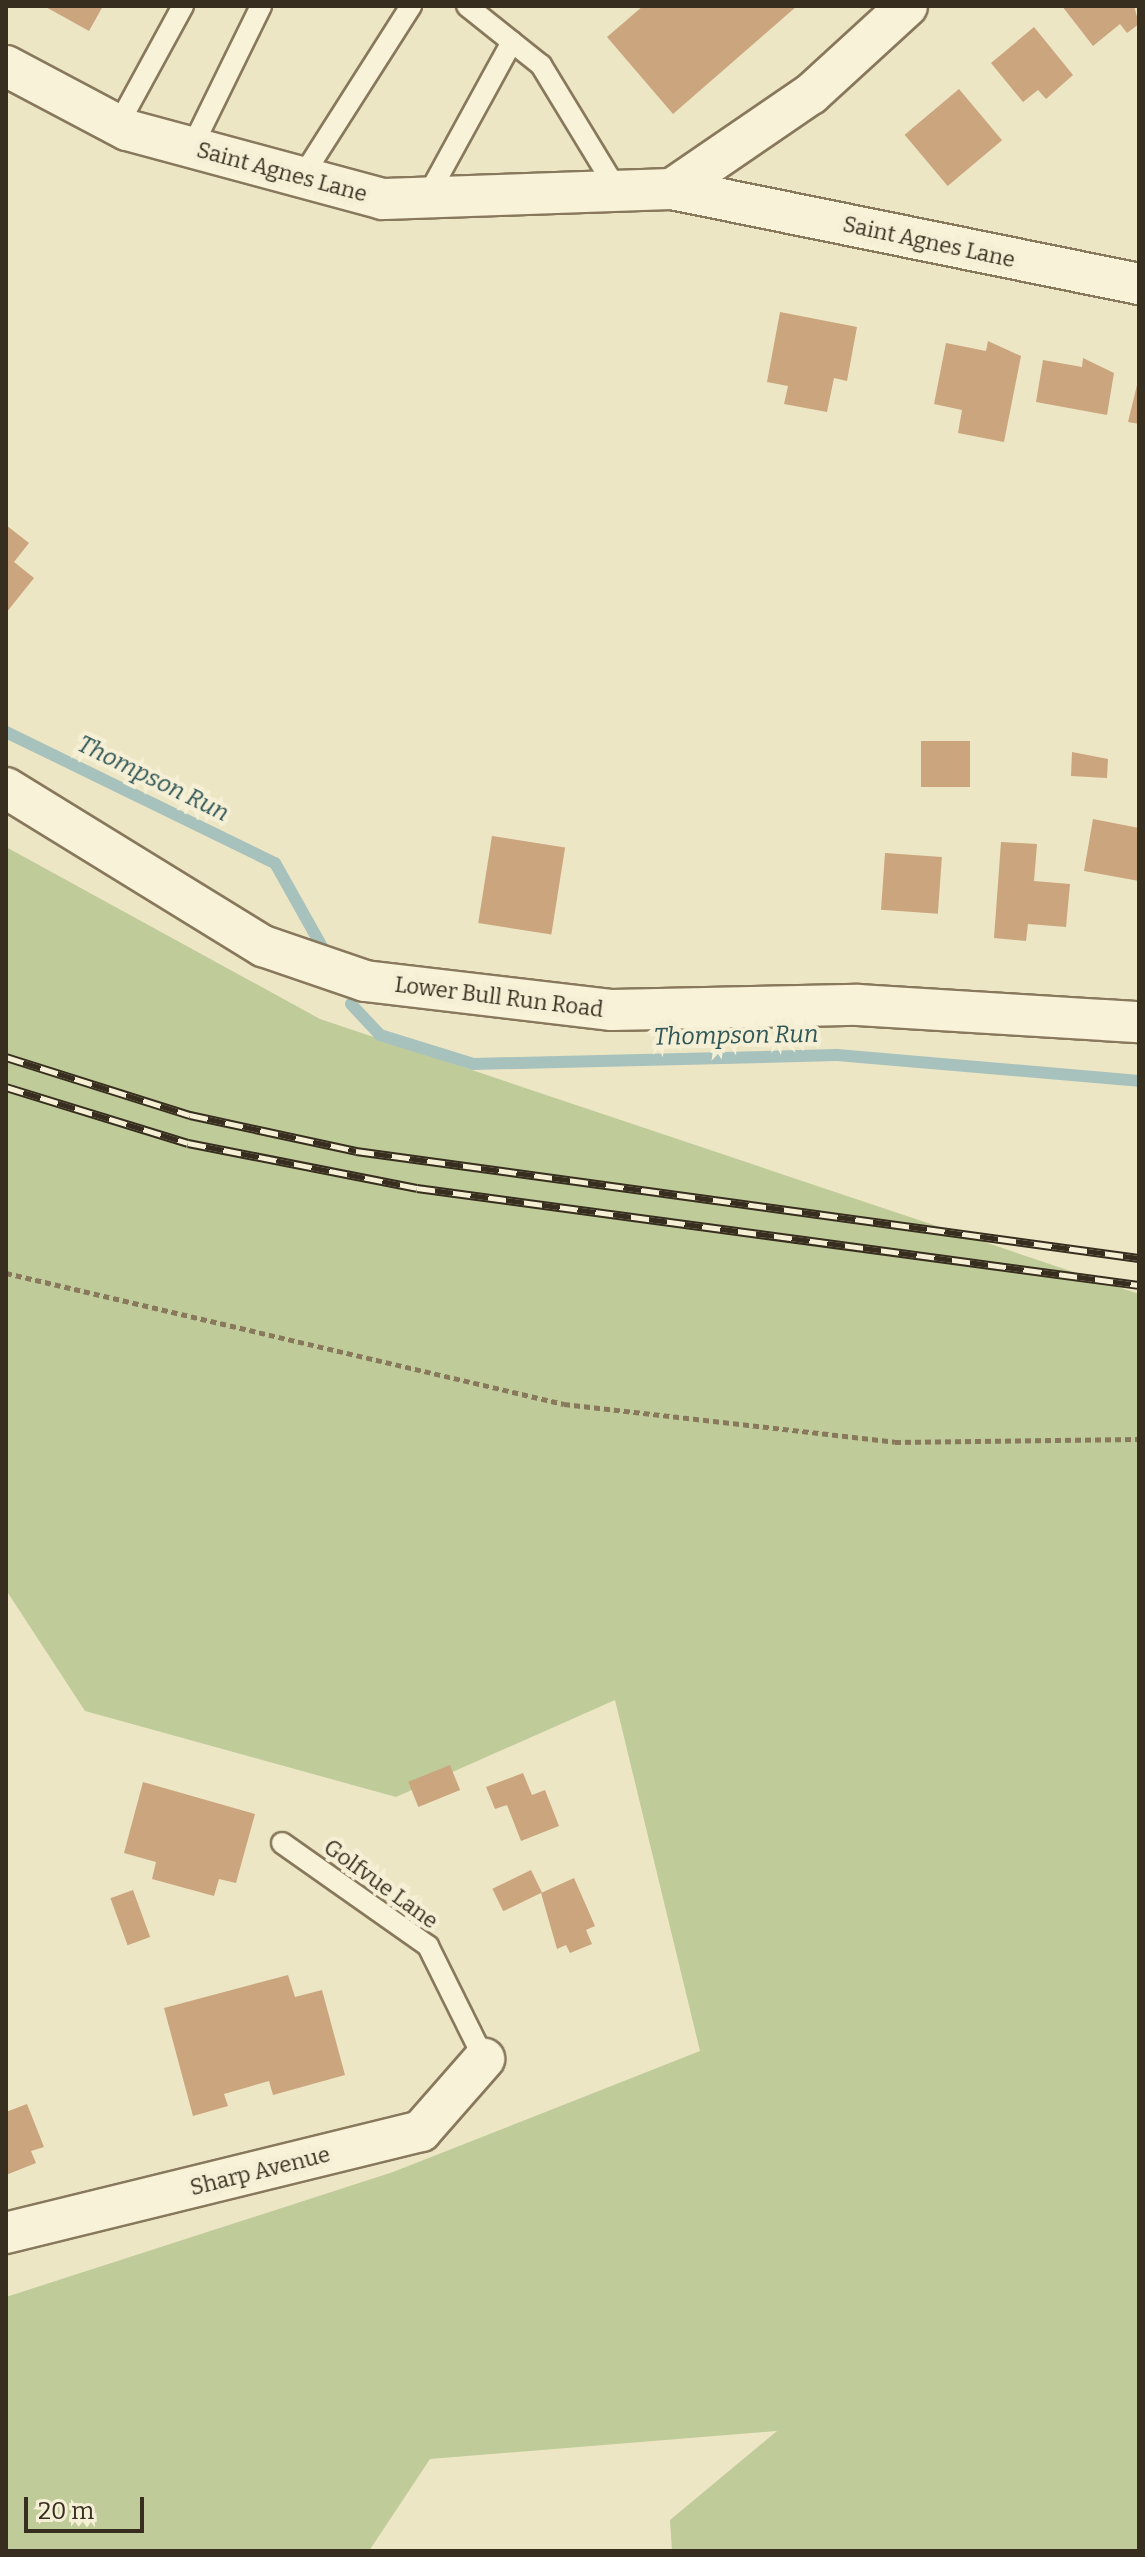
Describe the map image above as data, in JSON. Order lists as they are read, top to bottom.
{
  "streets": {
    "street": ["Saint Agnes Lane", "Lower Bull Run Road", "Sharp Avenue"],
    "lane": ["Golfvue Lane"]
  },
  "crossings": [
    ["Golfvue Lane", "Sharp Avenue"]
  ],
  "water": ["Thompson Run"],
  "scale_bar": "20 m"
}
